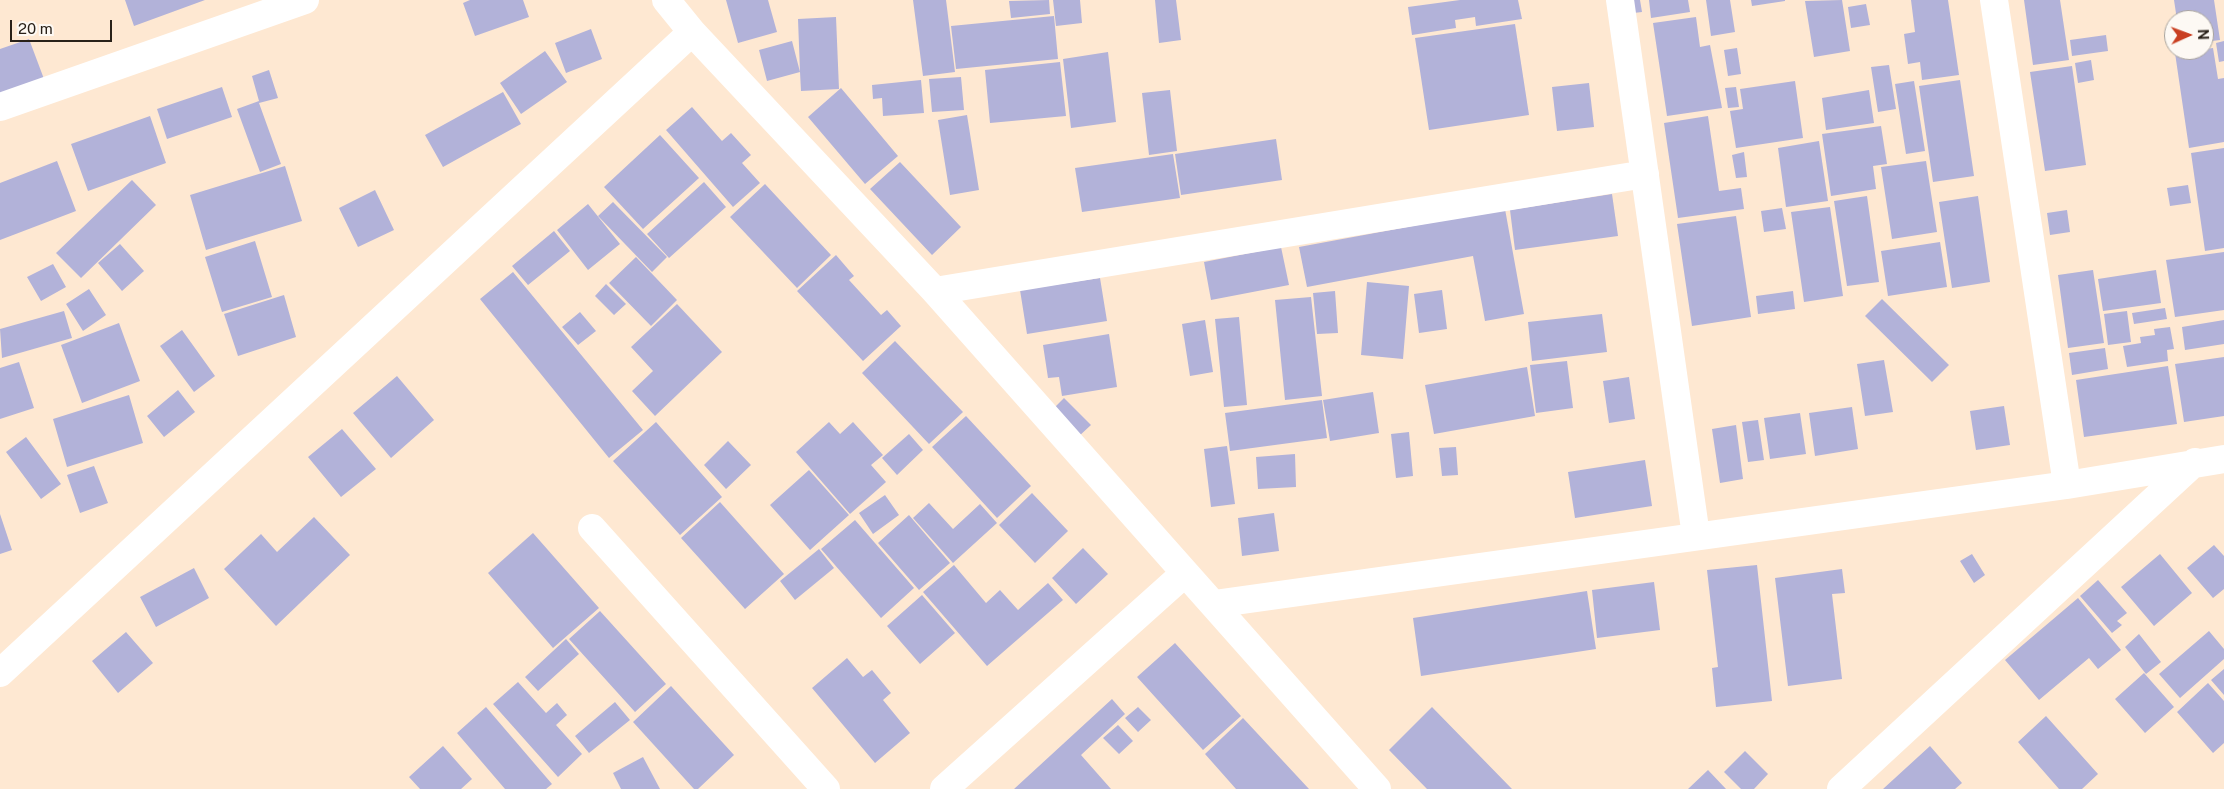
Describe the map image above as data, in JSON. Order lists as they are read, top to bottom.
{
  "scale_bar": "20 m",
  "north": "right"
}
